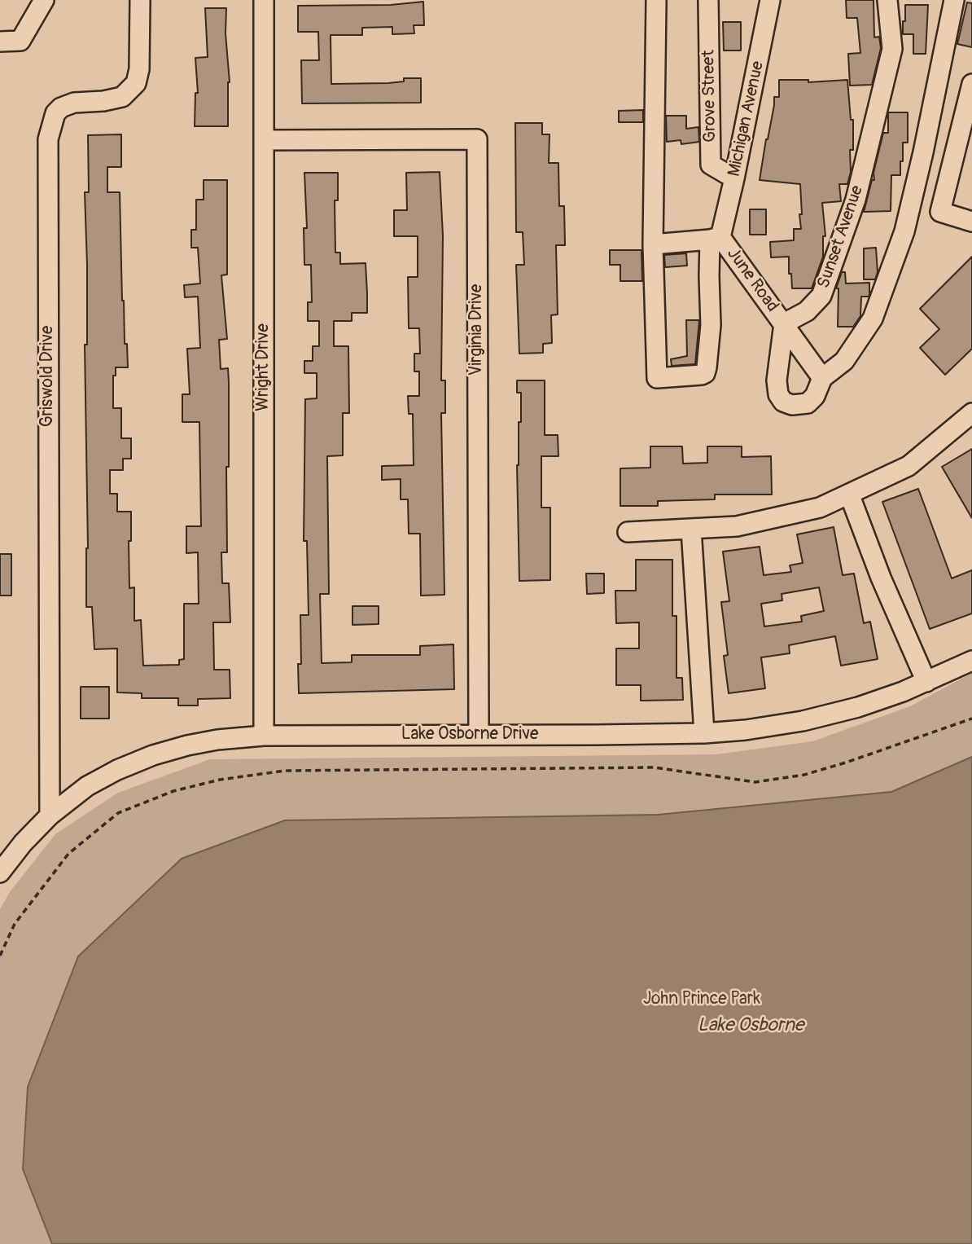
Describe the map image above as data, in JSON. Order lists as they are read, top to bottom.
{
  "streets": {
    "street": [
      "Grove Street",
      "Michigan Avenue",
      "Sunset Avenue",
      "June Road",
      "Virginia Drive",
      "Wright Drive",
      "Griswold Drive",
      "Lake Osborne Drive"
    ]
  },
  "crossings": [
    ["Grove Street", "Michigan Avenue"],
    ["Michigan Avenue", "June Road"],
    ["Sunset Avenue", "June Road"],
    ["Virginia Drive", "Wright Drive"],
    ["Virginia Drive", "Lake Osborne Drive"],
    ["Wright Drive", "Lake Osborne Drive"],
    ["Griswold Drive", "Lake Osborne Drive"]
  ],
  "water": ["Lake Osborne"],
  "parks": ["John Prince Park"]
}
